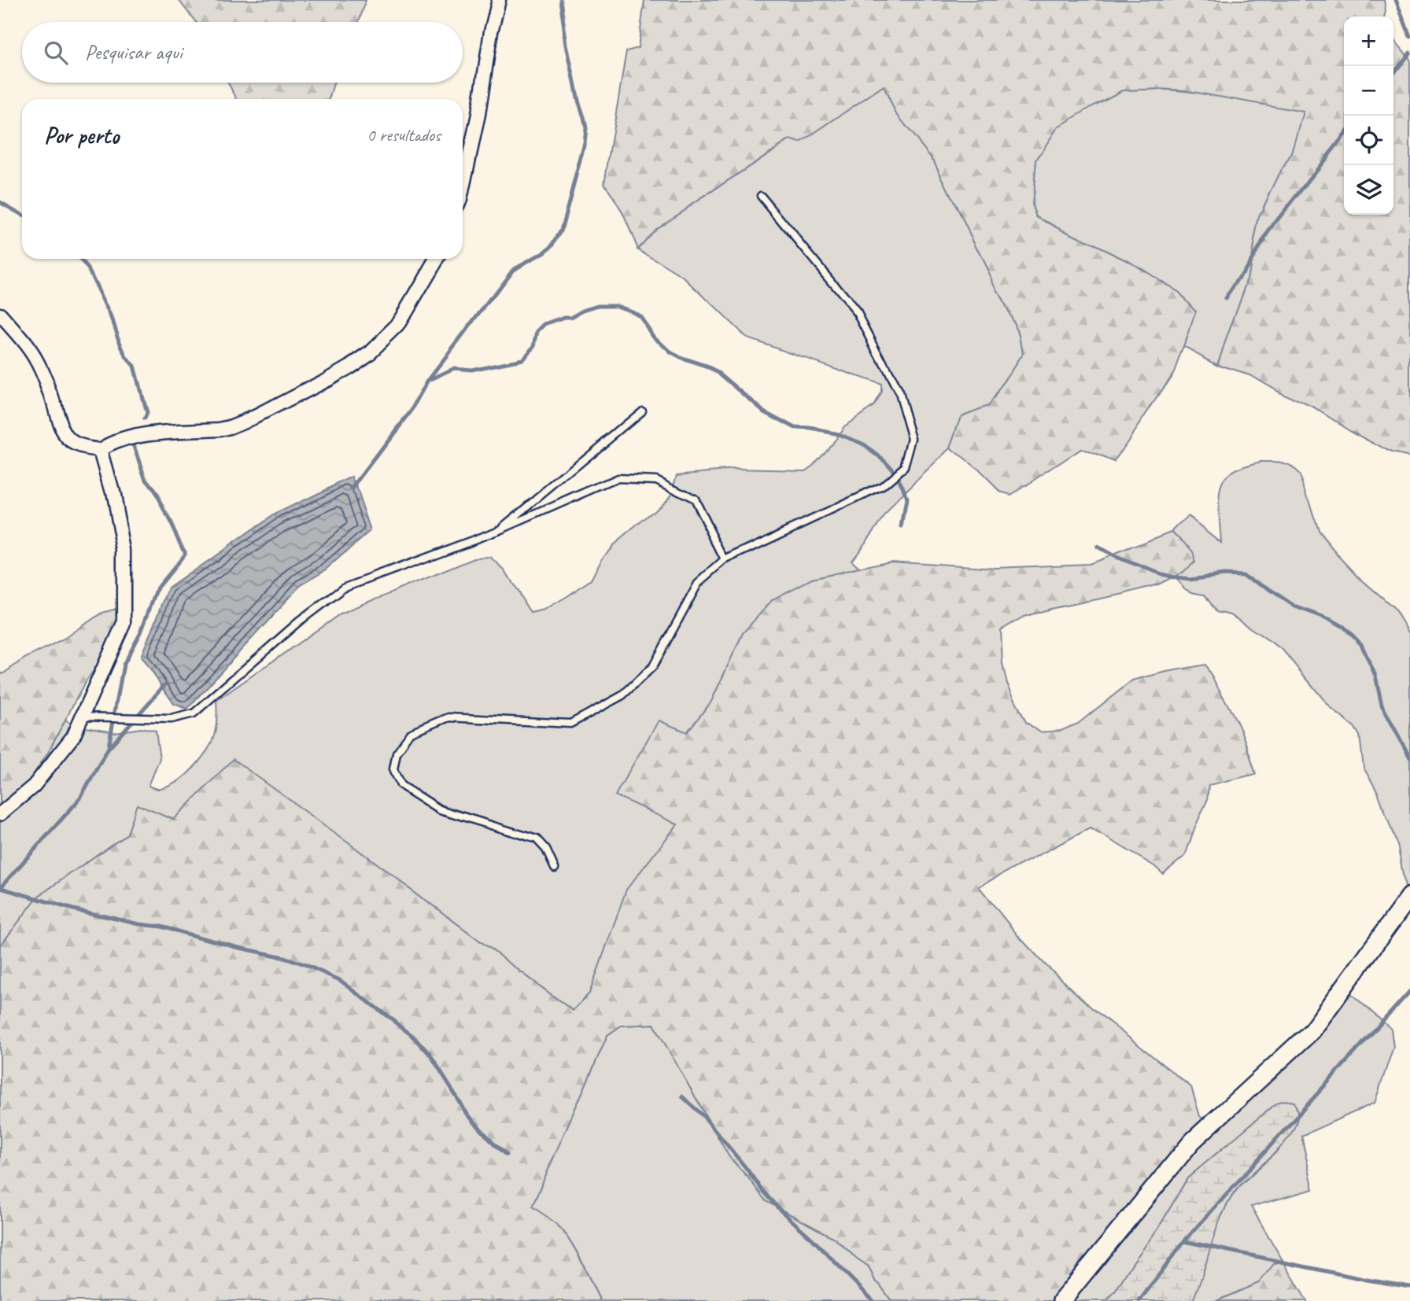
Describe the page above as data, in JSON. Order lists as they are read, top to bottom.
{
  "page": {
    "map_buttons": ["+", "−"],
    "search": "Pesquisar aqui",
    "heading": ["Por perto", "0 resultados"]
  }
}
